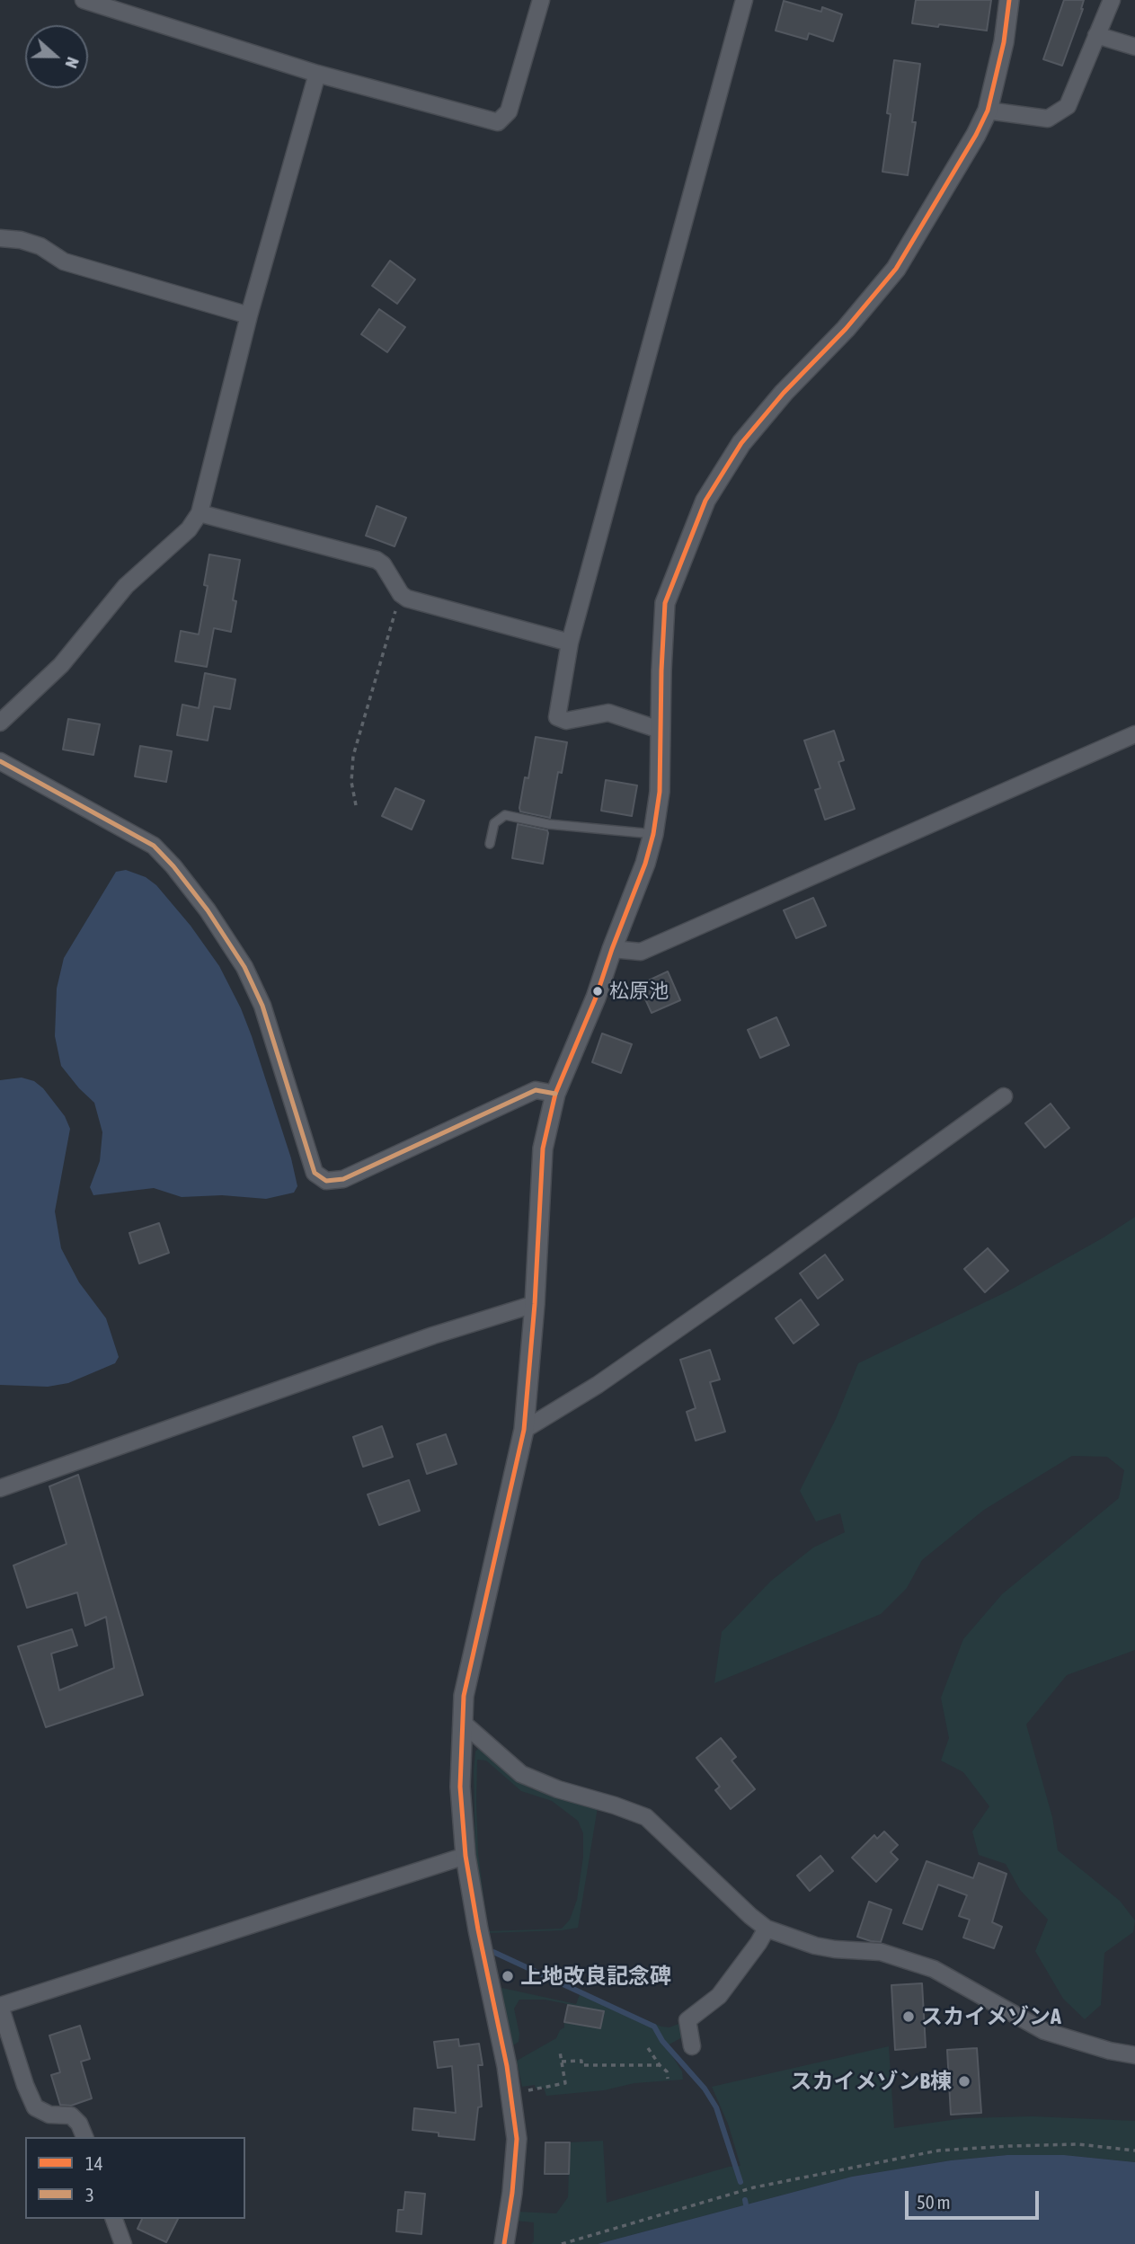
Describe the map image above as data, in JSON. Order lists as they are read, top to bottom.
{
  "places": [
    "松原池",
    "上地改良記念碑",
    "スカイメゾンA",
    "スカイメゾンB棟"
  ],
  "lines": ["transit line 14", "transit line 3"],
  "legend": ["14", "3"],
  "scale_bar": "50 m",
  "north": "right"
}
